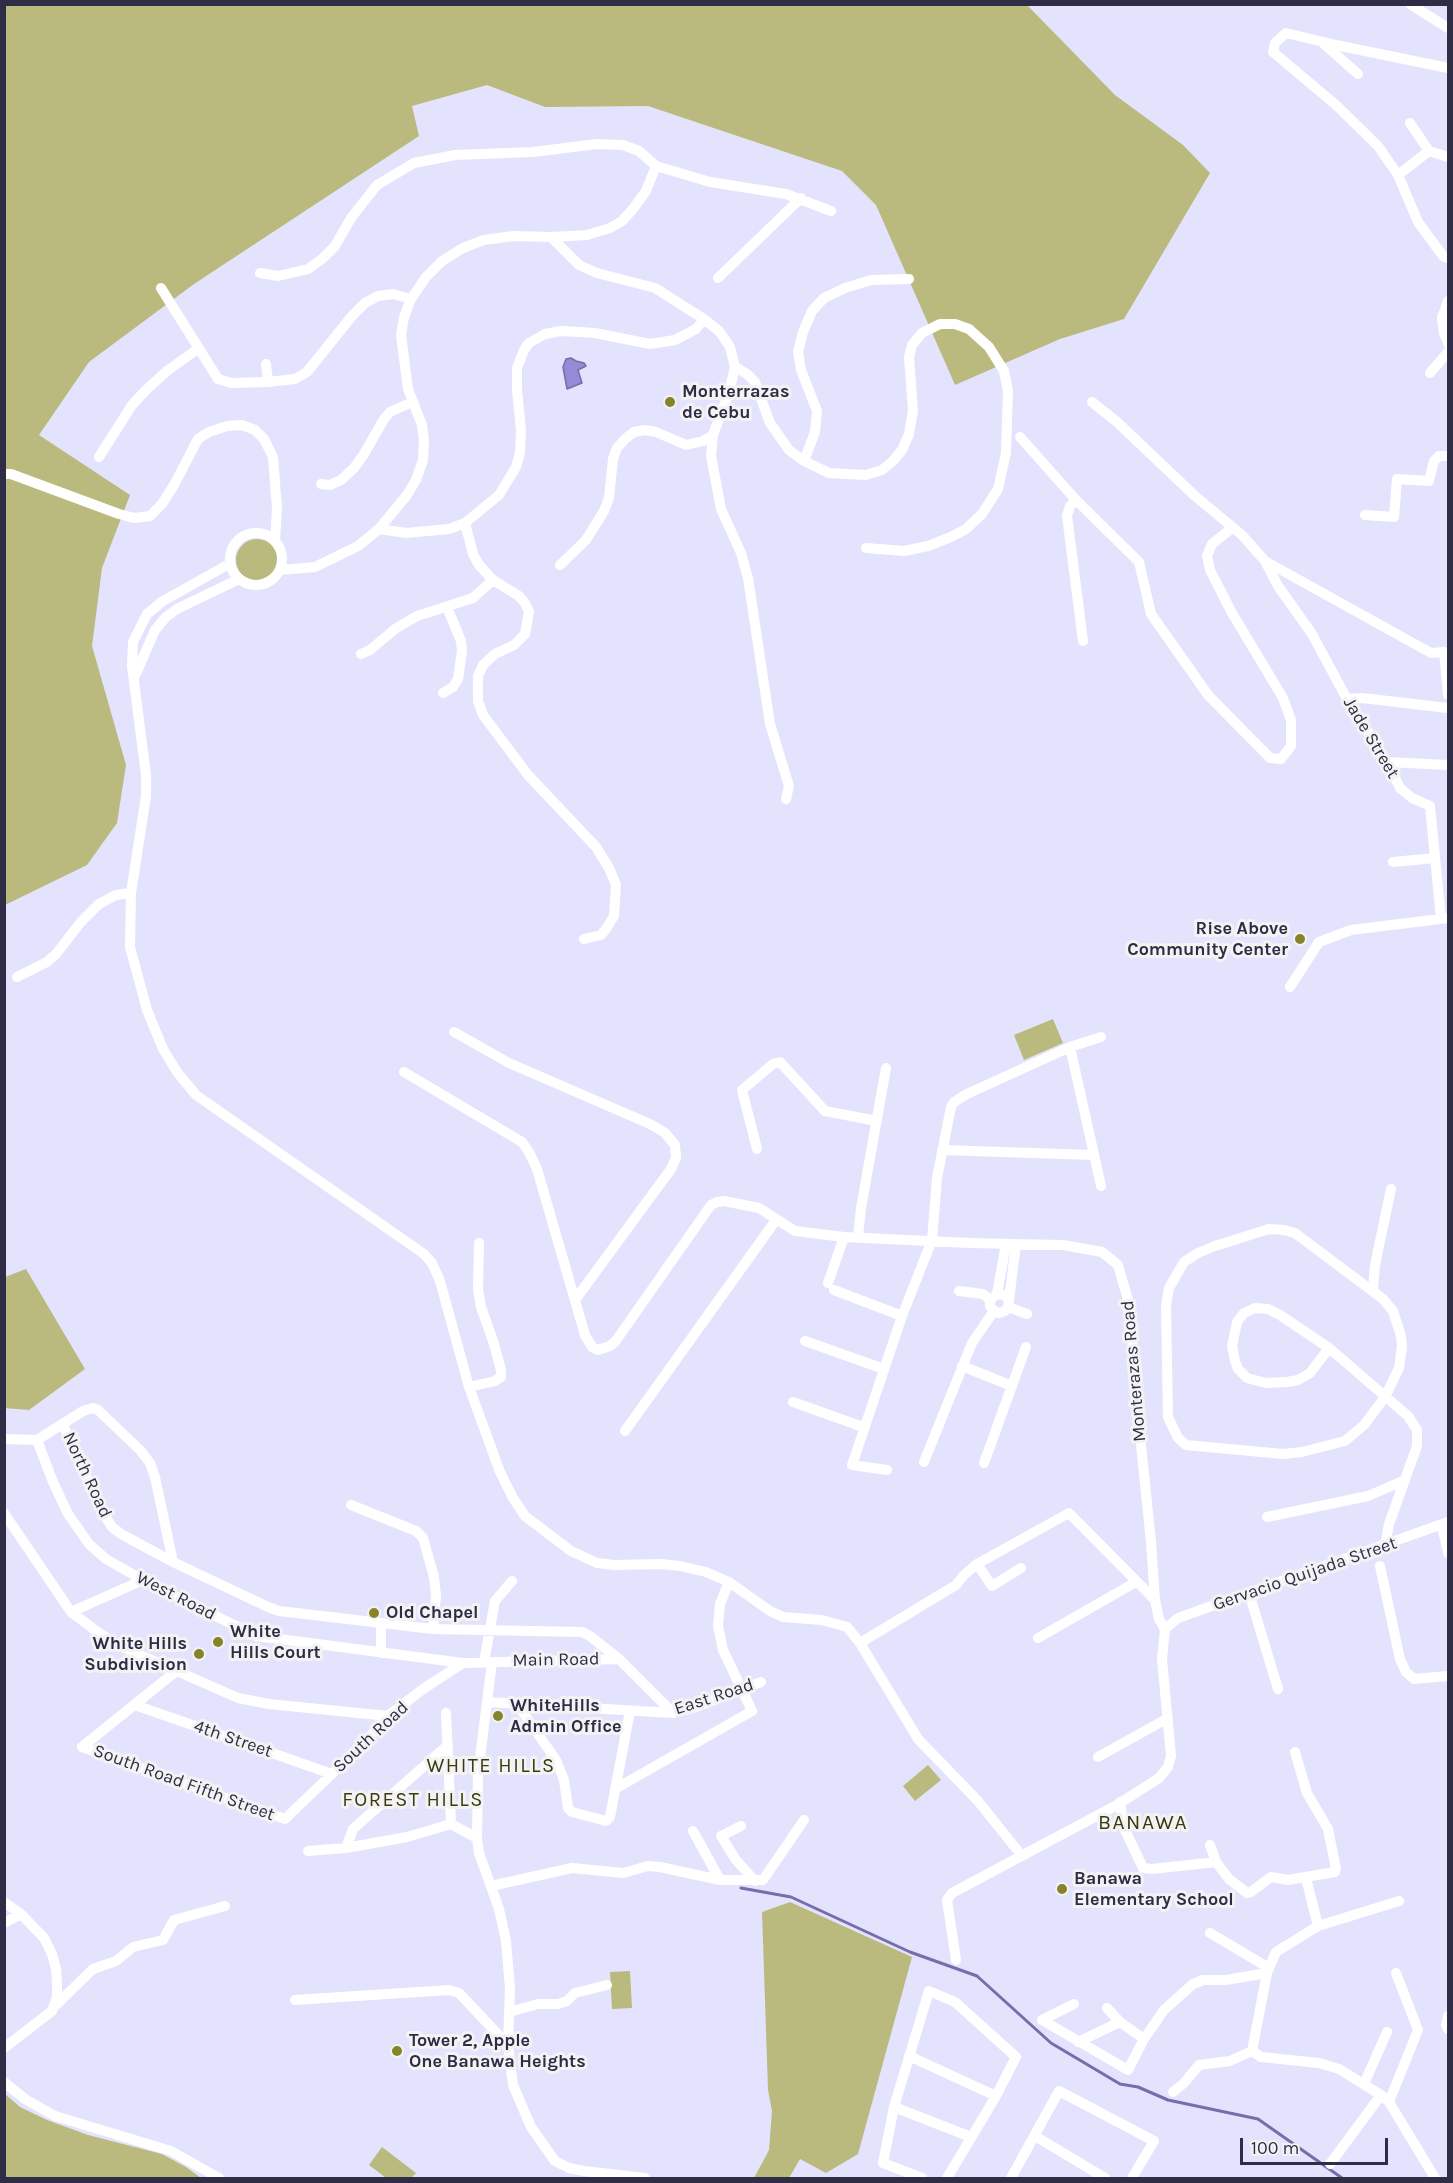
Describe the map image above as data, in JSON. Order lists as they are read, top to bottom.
{
  "streets": {
    "street": [
      "Jade Street",
      "Monterazas Road",
      "North Road",
      "Gervacio Quijada Street",
      "West Road",
      "Main Road",
      "East Road",
      "South Road",
      "4th Street",
      "South Road Fifth Street"
    ]
  },
  "crossings": [
    ["Monterazas Road", "Gervacio Quijada Street"],
    ["North Road", "Main Road"],
    ["North Road", "East Road"],
    ["West Road", "Main Road"],
    ["West Road", "South Road"],
    ["South Road", "4th Street"],
    ["South Road", "South Road Fifth Street"],
    ["4th Street", "South Road Fifth Street"]
  ],
  "districts": ["WHITE HILLS", "FOREST HILLS", "BANAWA"],
  "places": [
    "Monterrazas de Cebu",
    "Rise Above Community Center",
    "Old Chapel",
    "White Hills Court",
    "White Hills Subdivision",
    "WhiteHills Admin Office",
    "Banawa Elementary School",
    "Tower 2, Apple One Banawa Heights"
  ],
  "scale_bar": "100 m"
}
